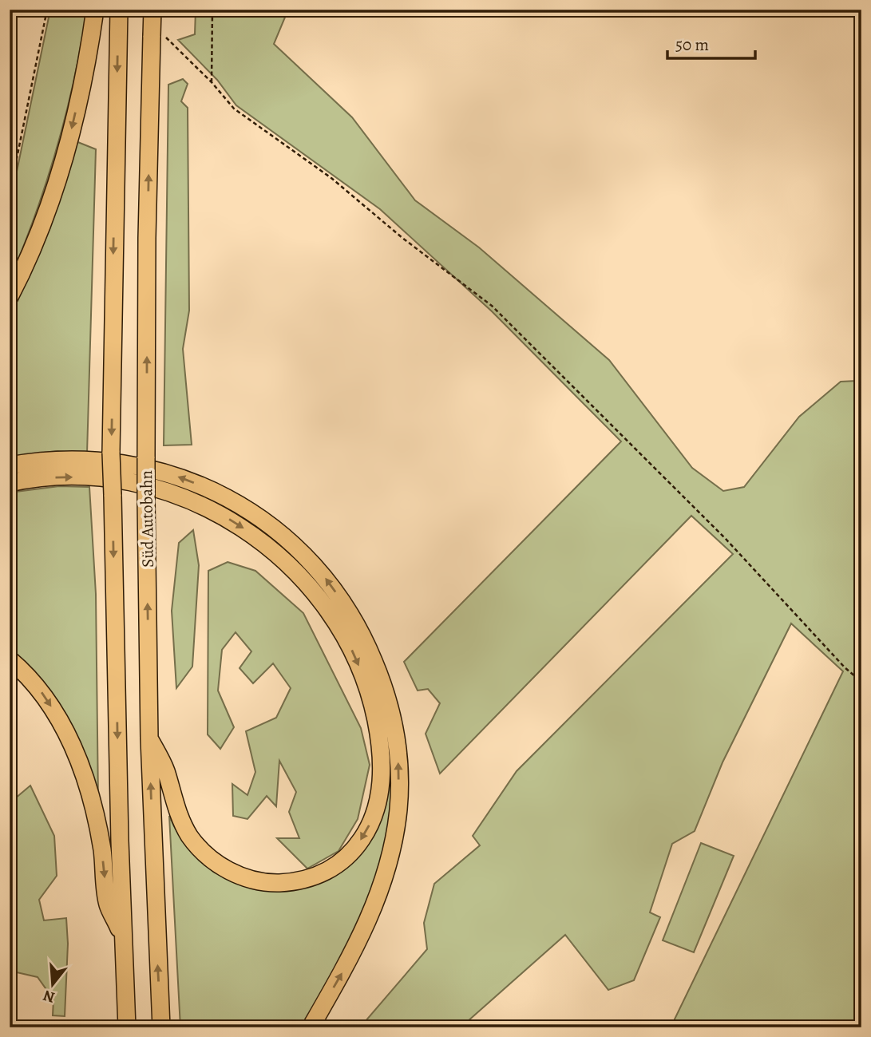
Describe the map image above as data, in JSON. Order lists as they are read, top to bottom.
{
  "streets": {
    "highway": ["Süd Autobahn"]
  },
  "scale_bar": "50 m",
  "north": "bottom"
}
